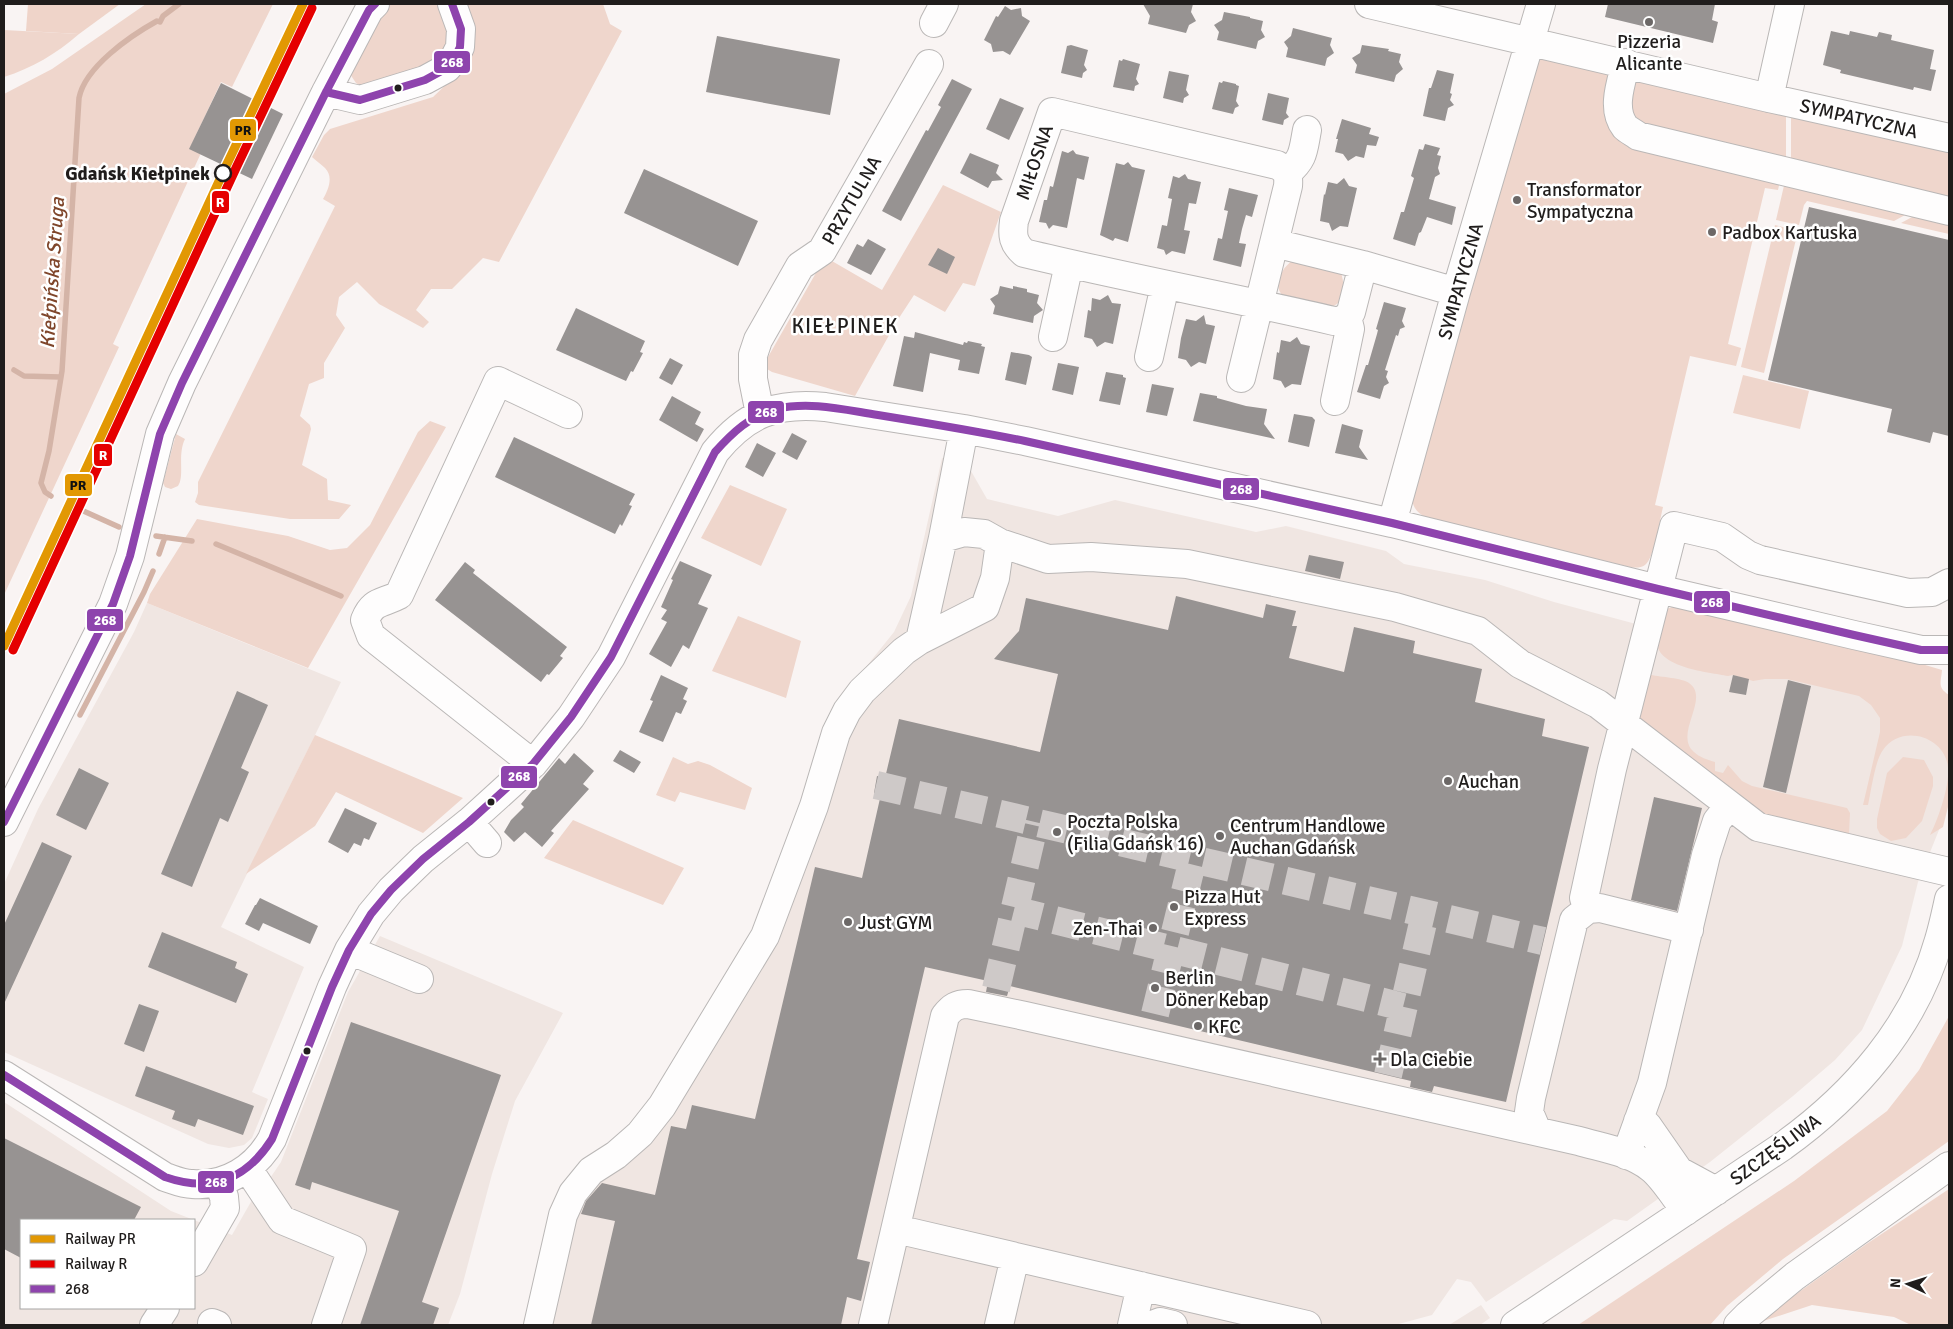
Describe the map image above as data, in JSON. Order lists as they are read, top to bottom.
{
  "streets": {
    "main road": [
      "SYMPATYCZNA",
      "MIŁOSNA",
      "PRZYTULNA",
      "SZCZĘŚLIWA"
    ]
  },
  "districts": ["KIEŁPINEK"],
  "water": ["Kiełpińska Struga"],
  "places": {
    "other": [
      "Pizzeria Alicante",
      "Gdańsk Kiełpinek",
      "Transformator Sympatyczna",
      "Padbox Kartuska",
      "Auchan",
      "Poczta Polska (Filia Gdańsk 16)",
      "Centrum Handlowe Auchan Gdańsk",
      "Pizza Hut Express",
      "Just GYM",
      "Zen-Thai",
      "Berlin Döner Kebap",
      "KFC"
    ],
    "health": ["Dla Ciebie"]
  },
  "lines": ["rail line PR", "transit line 268", "rail line R"],
  "legend": ["Railway PR", "Railway R", "268"],
  "north": "left"
}
